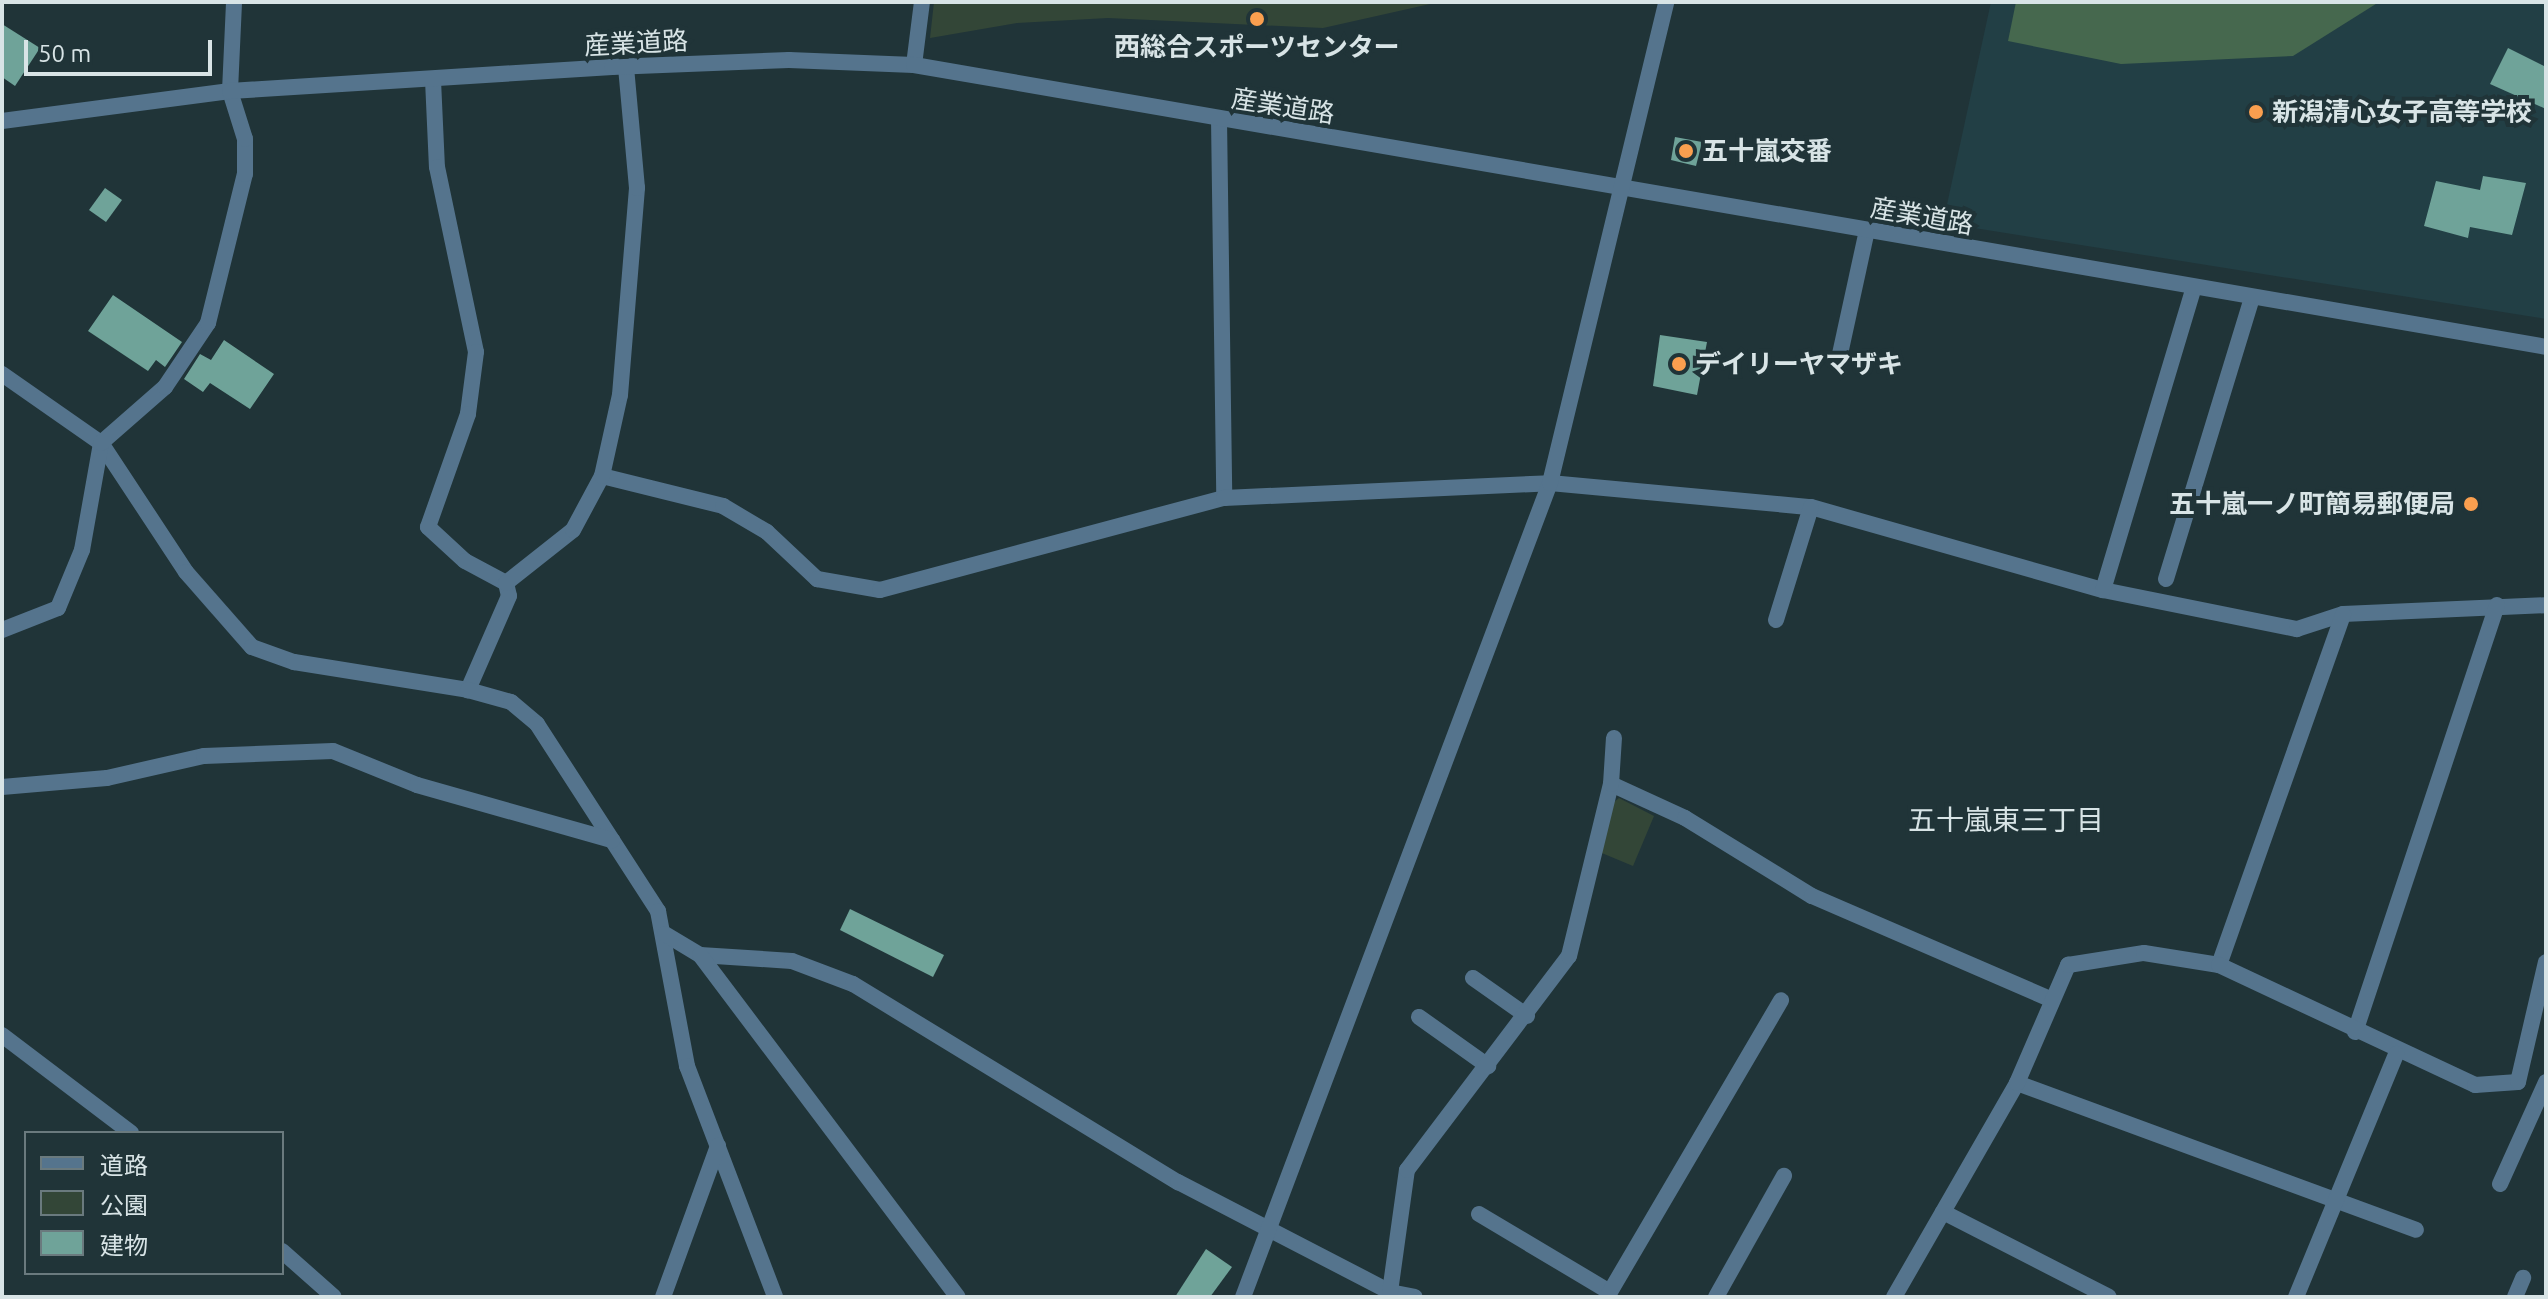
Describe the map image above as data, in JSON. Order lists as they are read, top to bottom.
{
  "streets": {
    "street": ["産業道路"]
  },
  "districts": ["五十嵐東三丁目"],
  "places": [
    "西総合スポーツセンター",
    "新潟清心女子高等学校",
    "五十嵐交番",
    "デイリーヤマザキ",
    "五十嵐一ノ町簡易郵便局"
  ],
  "legend": ["道路", "公園", "建物"],
  "scale_bar": "50 m"
}
